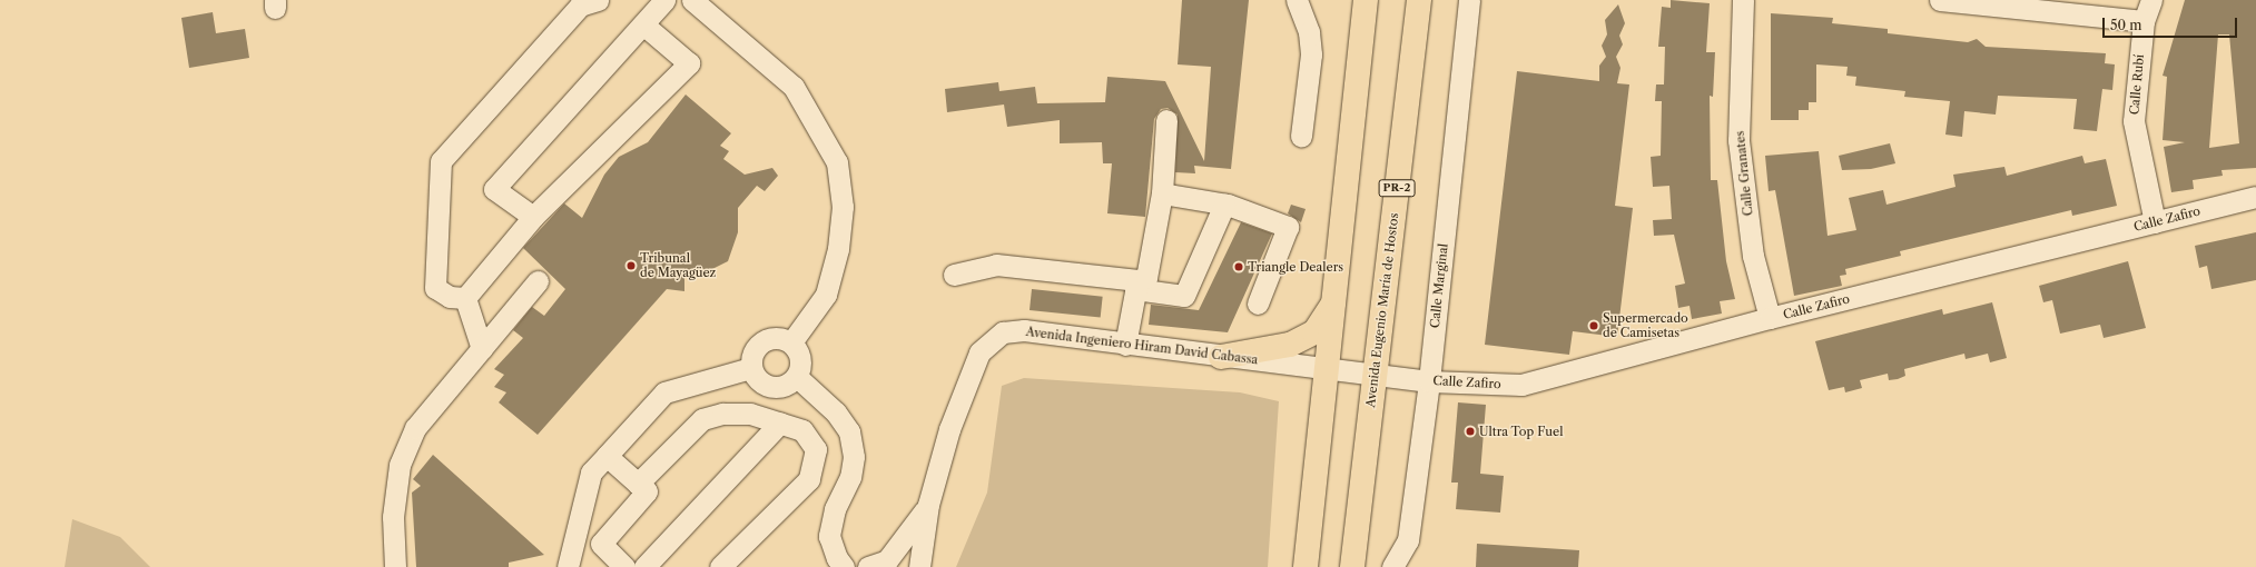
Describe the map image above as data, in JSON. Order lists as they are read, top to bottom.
{
  "streets": {
    "highway": ["PR-2", "Avenida Eugenio María de Hostos"],
    "street": [
      "Calle Rubí",
      "Calle Granates",
      "Calle Zafiro",
      "Calle Marginal",
      "Avenida Ingeniero Hiram David Cabassa"
    ]
  },
  "crossings": [
    ["Calle Rubí", "Calle Zafiro"],
    ["Calle Granates", "Calle Zafiro"],
    ["Calle Zafiro", "Calle Marginal"],
    ["Calle Zafiro", "Avenida Eugenio María de Hostos"],
    ["Calle Zafiro", "Avenida Ingeniero Hiram David Cabassa"],
    ["Avenida Eugenio María de Hostos", "Avenida Ingeniero Hiram David Cabassa"]
  ],
  "places": [
    "Tribunal de Mayagüez",
    "Triangle Dealers",
    "Supermercado de Camisetas",
    "Ultra Top Fuel"
  ],
  "scale_bar": "50 m"
}
